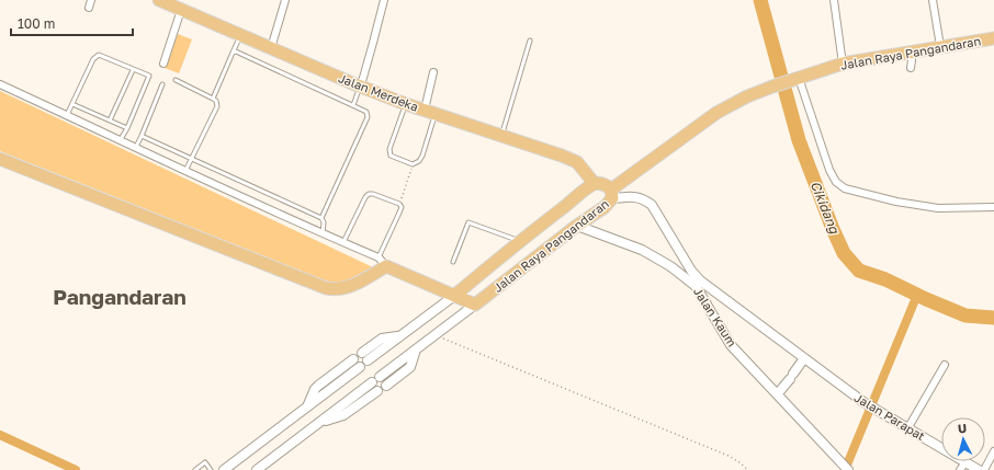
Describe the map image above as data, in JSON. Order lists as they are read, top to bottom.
{
  "streets": {
    "highway": ["Jalan Raya Pangandaran", "Jalan Merdeka"],
    "street": ["Jalan Kaum", "Jalan Parapat"]
  },
  "crossings": [
    ["Jalan Raya Pangandaran", "Jalan Merdeka"],
    ["Jalan Raya Pangandaran", "Jalan Kaum"],
    ["Jalan Kaum", "Jalan Parapat"]
  ],
  "districts": ["Pangandaran"],
  "water": ["Cikidang"],
  "scale_bar": "100 m",
  "north": "top"
}
